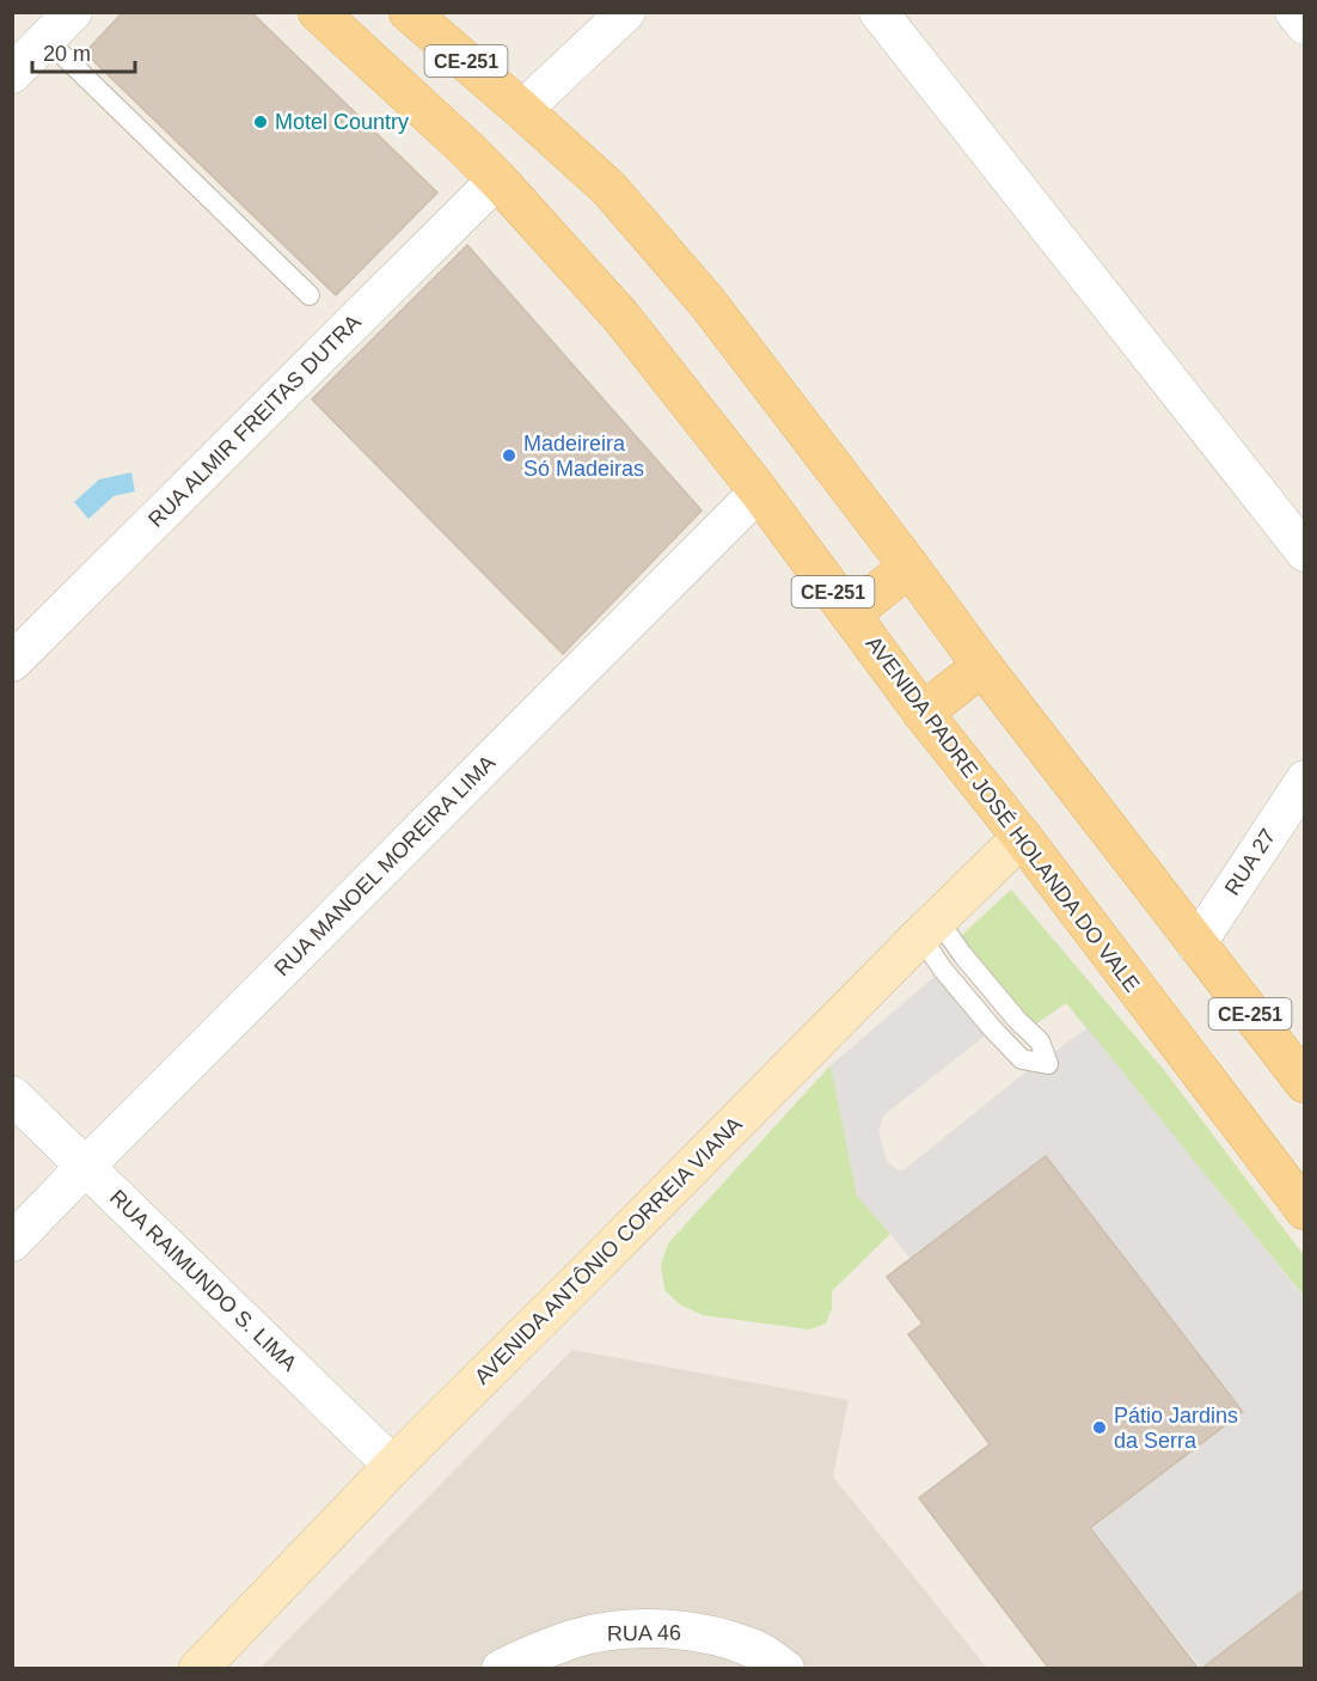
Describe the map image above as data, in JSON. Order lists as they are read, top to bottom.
{
  "streets": {
    "main road": ["CE-251", "AVENIDA PADRE JOSÉ HOLANDA DO VALE"],
    "street": [
      "RUA ALMIR FREITAS DUTRA",
      "RUA 27",
      "RUA MANOEL MOREIRA LIMA",
      "AVENIDA ANTÔNIO CORREIA VIANA",
      "RUA RAIMUNDO S. LIMA",
      "RUA 46"
    ]
  },
  "crossings": [
    ["CE-251", "RUA 27"],
    ["RUA ALMIR FREITAS DUTRA", "AVENIDA PADRE JOSÉ HOLANDA DO VALE"],
    ["AVENIDA PADRE JOSÉ HOLANDA DO VALE", "RUA MANOEL MOREIRA LIMA"],
    ["AVENIDA PADRE JOSÉ HOLANDA DO VALE", "AVENIDA ANTÔNIO CORREIA VIANA"],
    ["RUA MANOEL MOREIRA LIMA", "RUA RAIMUNDO S. LIMA"],
    ["AVENIDA ANTÔNIO CORREIA VIANA", "RUA RAIMUNDO S. LIMA"]
  ],
  "places": ["Motel Country", "Madeireira Só Madeiras", "Pátio Jardins da Serra"],
  "scale_bar": "20 m"
}
